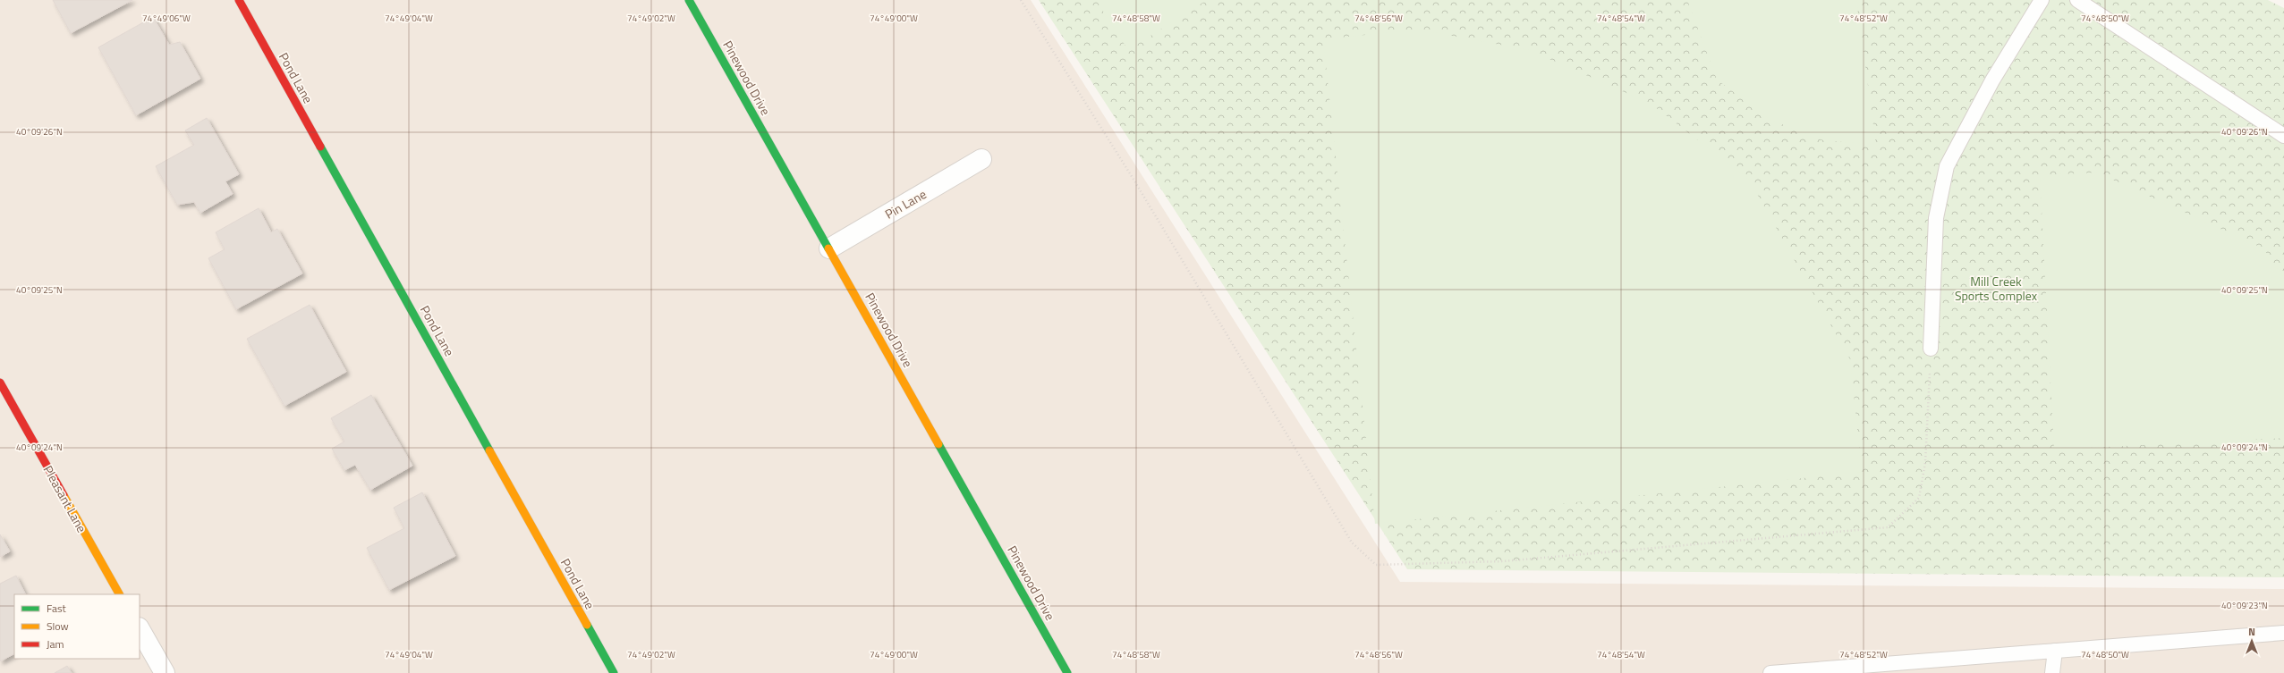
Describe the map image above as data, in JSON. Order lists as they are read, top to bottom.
{
  "streets": {
    "street": [
      "Pond Lane",
      "Pinewood Drive",
      "Pin Lane",
      "Pleasant Lane"
    ]
  },
  "crossings": [
    ["Pinewood Drive", "Pin Lane"]
  ],
  "parks": ["Mill Creek Sports Complex"],
  "legend": ["Fast", "Slow", "Jam"],
  "north": "top",
  "coordinates": [
    "74°49'06\"W",
    "74°49'04\"W",
    "74°49'02\"W",
    "74°49'00\"W",
    "74°48'58\"W",
    "74°48'56\"W",
    "74°48'54\"W",
    "74°48'52\"W",
    "74°48'50\"W",
    "40°09'26\"N",
    "40°09'25\"N",
    "40°09'24\"N",
    "40°09'23\"N"
  ]
}
